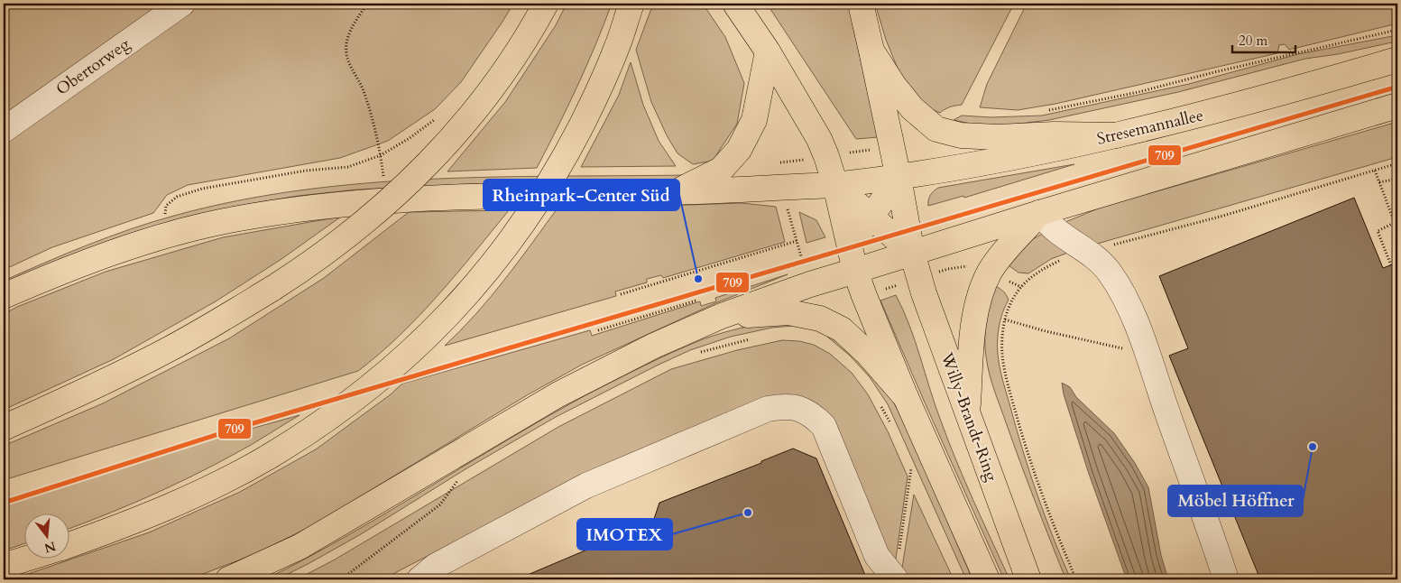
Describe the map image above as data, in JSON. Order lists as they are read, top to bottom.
{
  "streets": {
    "main road": ["Stresemannallee", "Willy-Brandt-Ring"],
    "lane": ["Obertorweg"]
  },
  "crossings": [
    ["Stresemannallee", "Willy-Brandt-Ring"]
  ],
  "places": ["Rheinpark-Center Süd", "Möbel Höffner", "IMOTEX"],
  "lines": ["transit line 709"],
  "scale_bar": "20 m",
  "north": "bottom"
}
